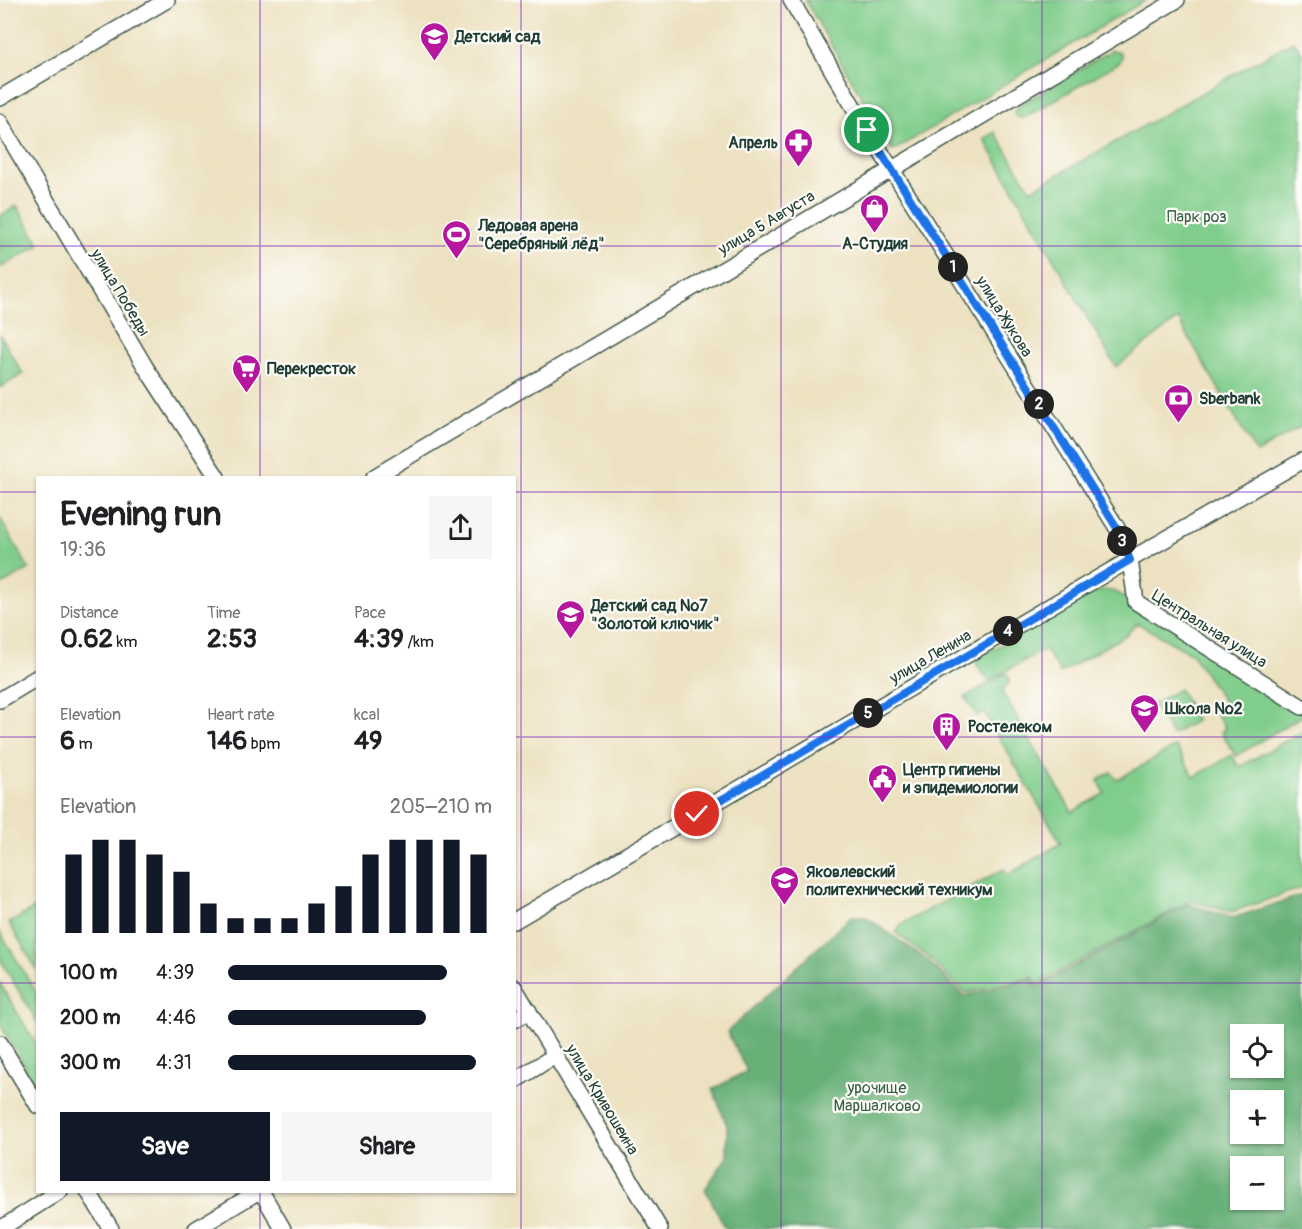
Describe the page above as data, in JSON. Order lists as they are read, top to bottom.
{
  "streets": {
    "street": [
      "улица 5 Августа",
      "улица Победы",
      "улица Жукова",
      "Центральная улица",
      "улица Ленина",
      "улица Кривошеина"
    ]
  },
  "crossings": [
    ["улица 5 Августа", "улица Жукова"],
    ["улица Жукова", "Центральная улица"],
    ["улица Жукова", "улица Ленина"],
    ["Центральная улица", "улица Ленина"]
  ],
  "parks": ["Парк роз", "урочище Маршалково"],
  "places": {
    "school or university": [
      "Детский сад",
      "Детский сад №7 \"Золотой ключик\"",
      "Школа №2",
      "Яковлевский политехнический техникум"
    ],
    "pharmacy": ["Апрель"],
    "shop": ["А-Студия"],
    "sports": ["Ледовая арена \"Серебряный лёд\""],
    "supermarket": ["Перекресток"],
    "bank": ["Sberbank"],
    "building": ["Ростелеком"],
    "public building": ["Центр гигиены и эпидемиологии"]
  },
  "page": {
    "pins": [
      "1",
      "2",
      "3",
      "4",
      "5"
    ],
    "heading": ["Evening run", "19:36"],
    "stats": [
      ["Distance", "0.62 km"],
      ["Time", "2:53"],
      ["Pace", "4:39 /km"],
      ["Elevation", "6 m"],
      ["Heart rate", "146 bpm"],
      ["kcal", "49"]
    ],
    "chart": ["Elevation", "205–210 m"],
    "list": [
      {
        "name": "100 m",
        "note": "4:39"
      },
      {
        "name": "200 m",
        "note": "4:46"
      },
      {
        "name": "300 m",
        "note": "4:31"
      }
    ],
    "map_buttons": ["+", "−"],
    "buttons": ["Save", "Share"]
  }
}
